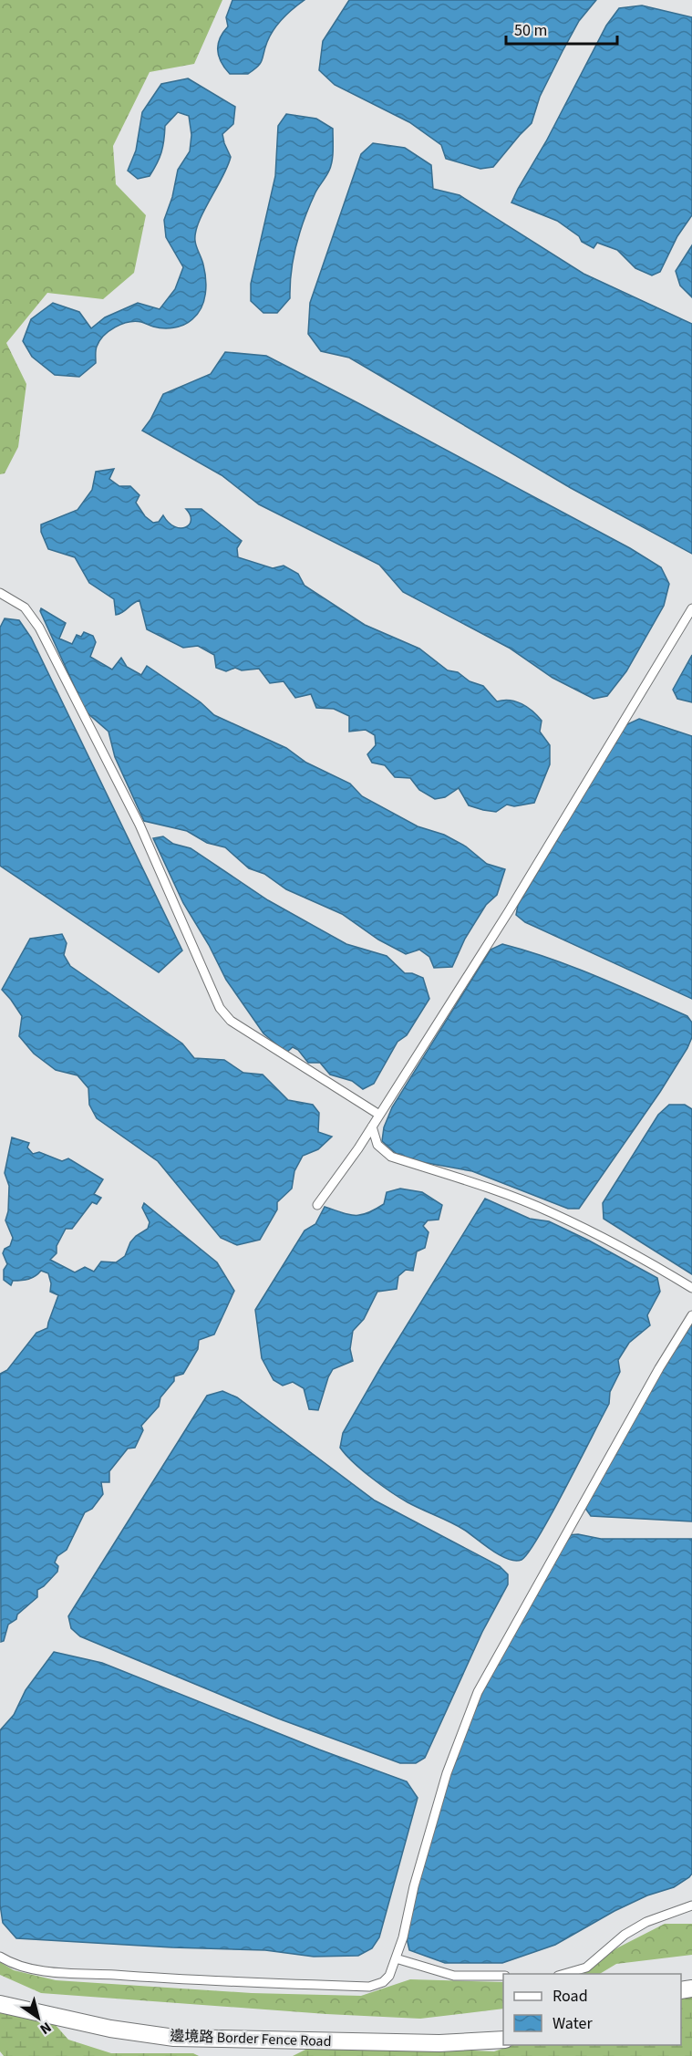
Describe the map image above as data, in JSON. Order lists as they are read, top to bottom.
{
  "streets": {
    "street": ["邊境路 Border Fence Road"]
  },
  "legend": ["Road", "Water"],
  "scale_bar": "50 m",
  "north": "bottom right"
}
